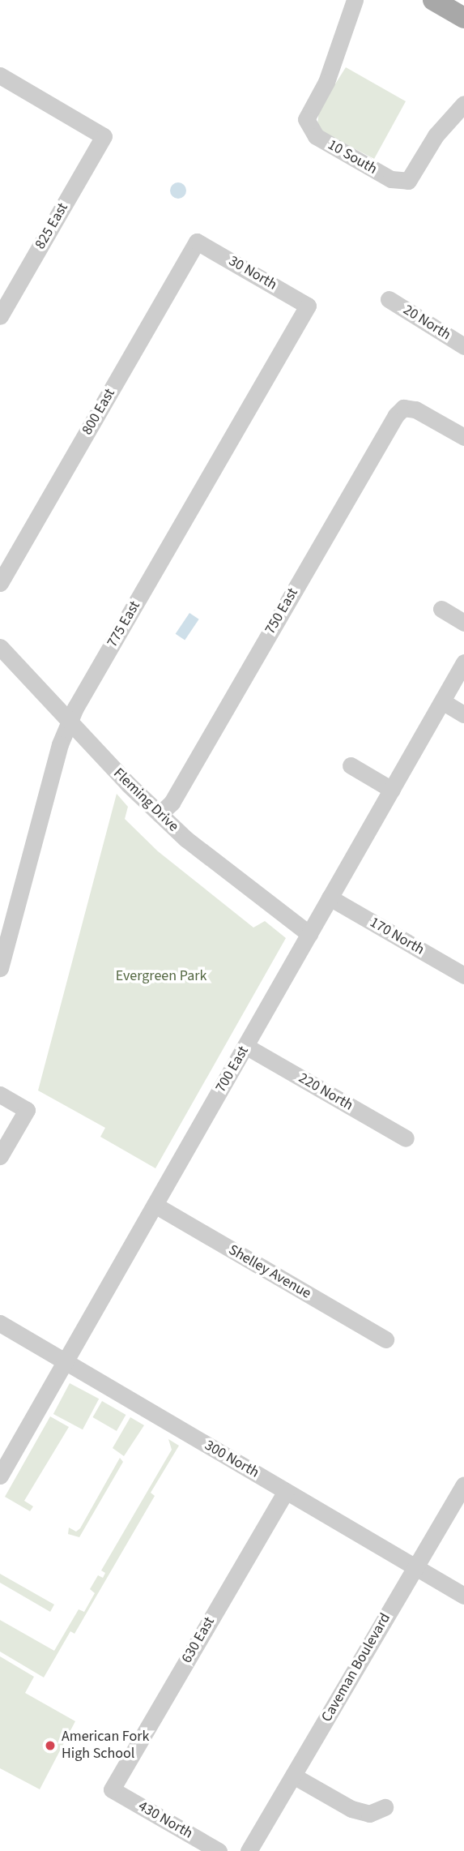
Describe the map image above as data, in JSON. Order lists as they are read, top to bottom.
{
  "streets": {
    "street": [
      "10 South",
      "825 East",
      "30 North",
      "20 North",
      "800 East",
      "750 East",
      "775 East",
      "Fleming Drive",
      "170 North",
      "700 East",
      "220 North",
      "Shelley Avenue",
      "300 North",
      "630 East",
      "Caveman Boulevard",
      "430 North"
    ]
  },
  "crossings": [
    ["30 North", "800 East"],
    ["30 North", "775 East"],
    ["750 East", "Fleming Drive"],
    ["775 East", "Fleming Drive"],
    ["Fleming Drive", "700 East"],
    ["170 North", "700 East"],
    ["700 East", "220 North"],
    ["700 East", "Shelley Avenue"],
    ["700 East", "300 North"],
    ["300 North", "630 East"],
    ["300 North", "Caveman Boulevard"],
    ["630 East", "430 North"]
  ],
  "parks": ["Evergreen Park"],
  "places": ["American Fork High School"]
}
